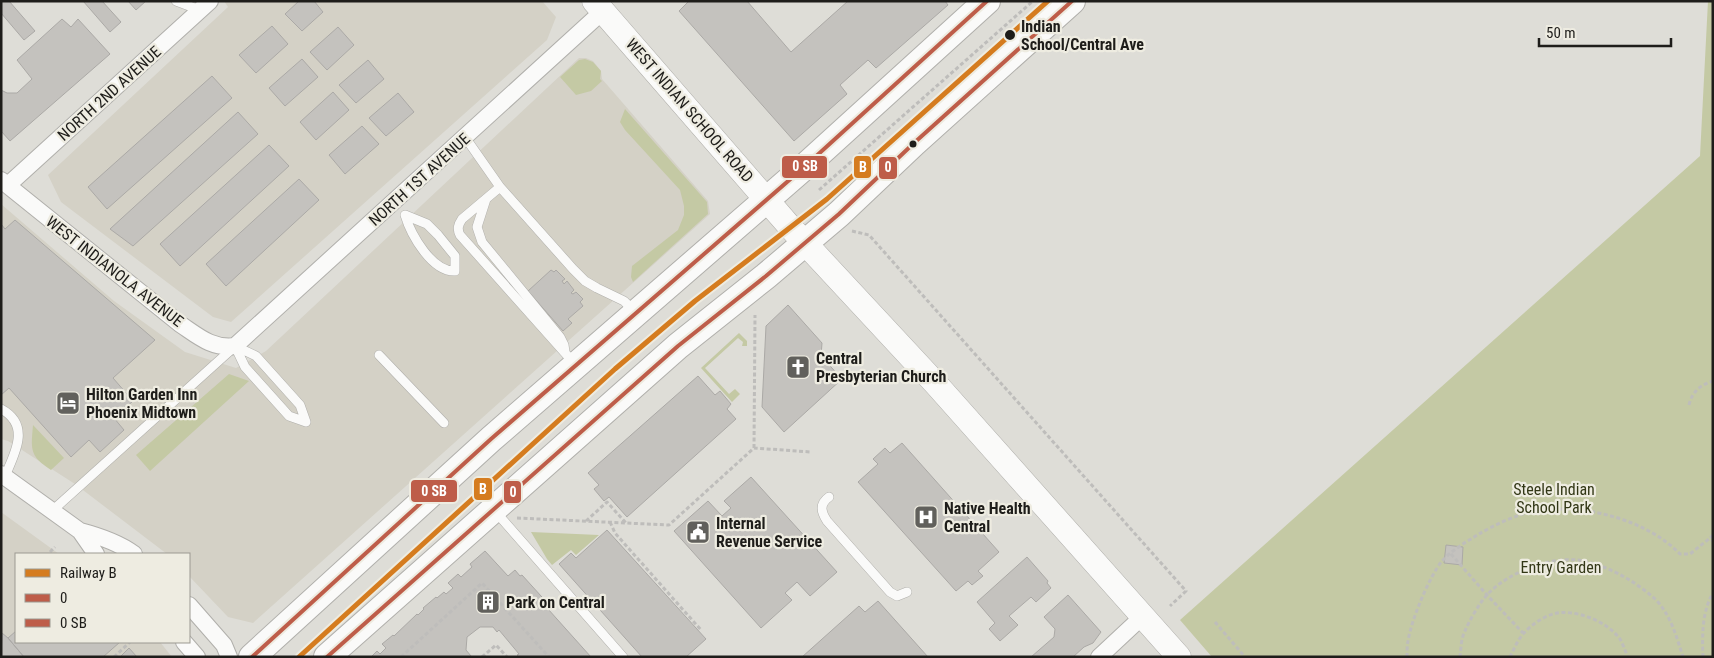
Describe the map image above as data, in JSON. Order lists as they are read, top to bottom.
{
  "streets": {
    "main road": ["WEST INDIAN SCHOOL ROAD"],
    "street": ["NORTH 2ND AVENUE", "NORTH 1ST AVENUE", "WEST INDIANOLA AVENUE"]
  },
  "crossings": [
    ["NORTH 2ND AVENUE", "WEST INDIANOLA AVENUE"],
    ["WEST INDIAN SCHOOL ROAD", "NORTH 1ST AVENUE"],
    ["NORTH 1ST AVENUE", "WEST INDIANOLA AVENUE"]
  ],
  "parks": ["Steele Indian School Park", "Entry Garden"],
  "places": {
    "other": ["Indian School/Central Ave"],
    "church": ["Central Presbyterian Church"],
    "hotel": ["Hilton Garden Inn Phoenix Midtown"],
    "hospital": ["Native Health Central"],
    "public building": ["Internal Revenue Service"],
    "building": ["Park on Central"]
  },
  "lines": ["rail line B", "transit line 0"],
  "legend": ["Railway B", "0", "0 SB"],
  "scale_bar": "50 m"
}
